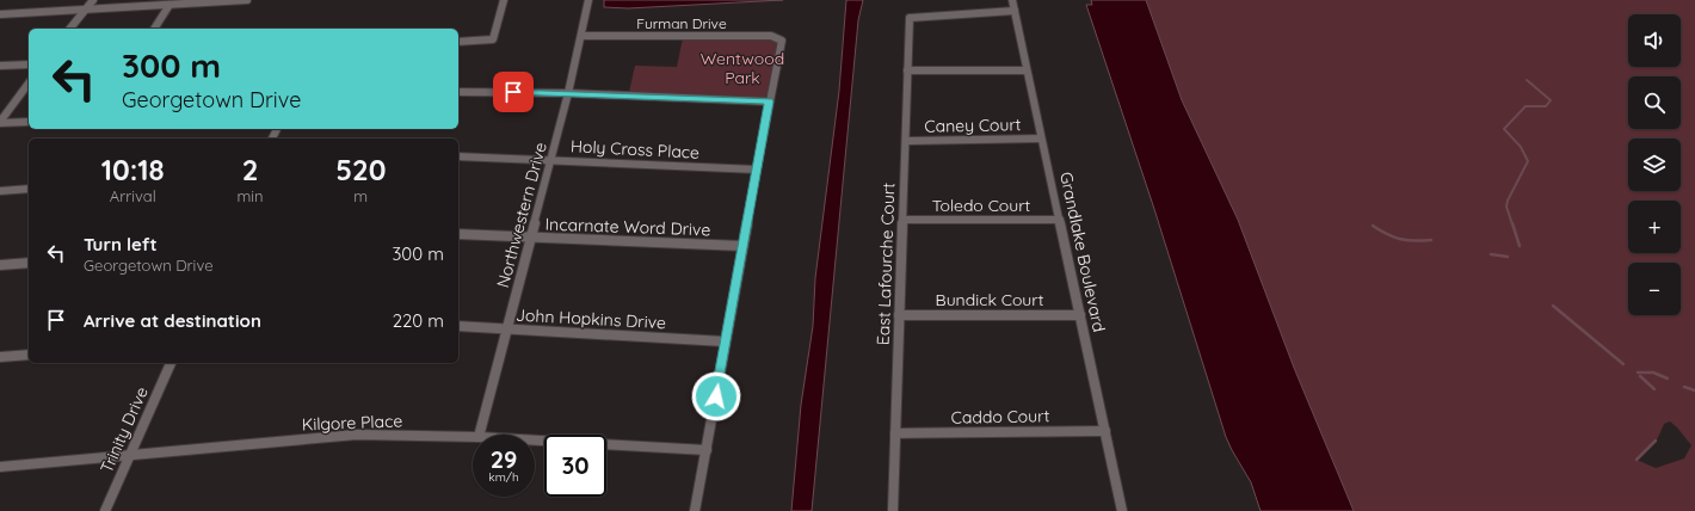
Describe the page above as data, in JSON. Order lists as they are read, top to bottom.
{
  "streets": {
    "street": [
      "Furman Drive",
      "Caney Court",
      "Holy Cross Place",
      "Toledo Court",
      "Northwestern Drive",
      "Incarnate Word Drive",
      "Grandlake Boulevard",
      "East Lafourche Court",
      "Bundick Court",
      "John Hopkins Drive",
      "Caddo Court",
      "Kilgore Place",
      "Trinity Drive"
    ]
  },
  "crossings": [
    ["Furman Drive", "Northwestern Drive"],
    ["Caney Court", "Grandlake Boulevard"],
    ["Caney Court", "East Lafourche Court"],
    ["Holy Cross Place", "Northwestern Drive"],
    ["Toledo Court", "Grandlake Boulevard"],
    ["Toledo Court", "East Lafourche Court"],
    ["Northwestern Drive", "Incarnate Word Drive"],
    ["Northwestern Drive", "John Hopkins Drive"],
    ["Grandlake Boulevard", "East Lafourche Court"],
    ["Grandlake Boulevard", "Bundick Court"],
    ["Grandlake Boulevard", "Caddo Court"],
    ["East Lafourche Court", "Bundick Court"],
    ["East Lafourche Court", "Caddo Court"],
    ["Kilgore Place", "Trinity Drive"]
  ],
  "parks": ["Wentwood Park"],
  "page": {
    "map_buttons": ["+", "−"],
    "turn": ["300 m", "Georgetown Drive"],
    "eta": [
      "10:18",
      "Arrival",
      "2",
      "min",
      "520",
      "m"
    ],
    "list": [
      {
        "name": "Turn left",
        "note": "Georgetown Drive",
        "value": "300 m"
      },
      {
        "name": "Arrive at destination",
        "value": "220 m"
      }
    ],
    "speed": "29 km/h",
    "limit": "30"
  }
}
